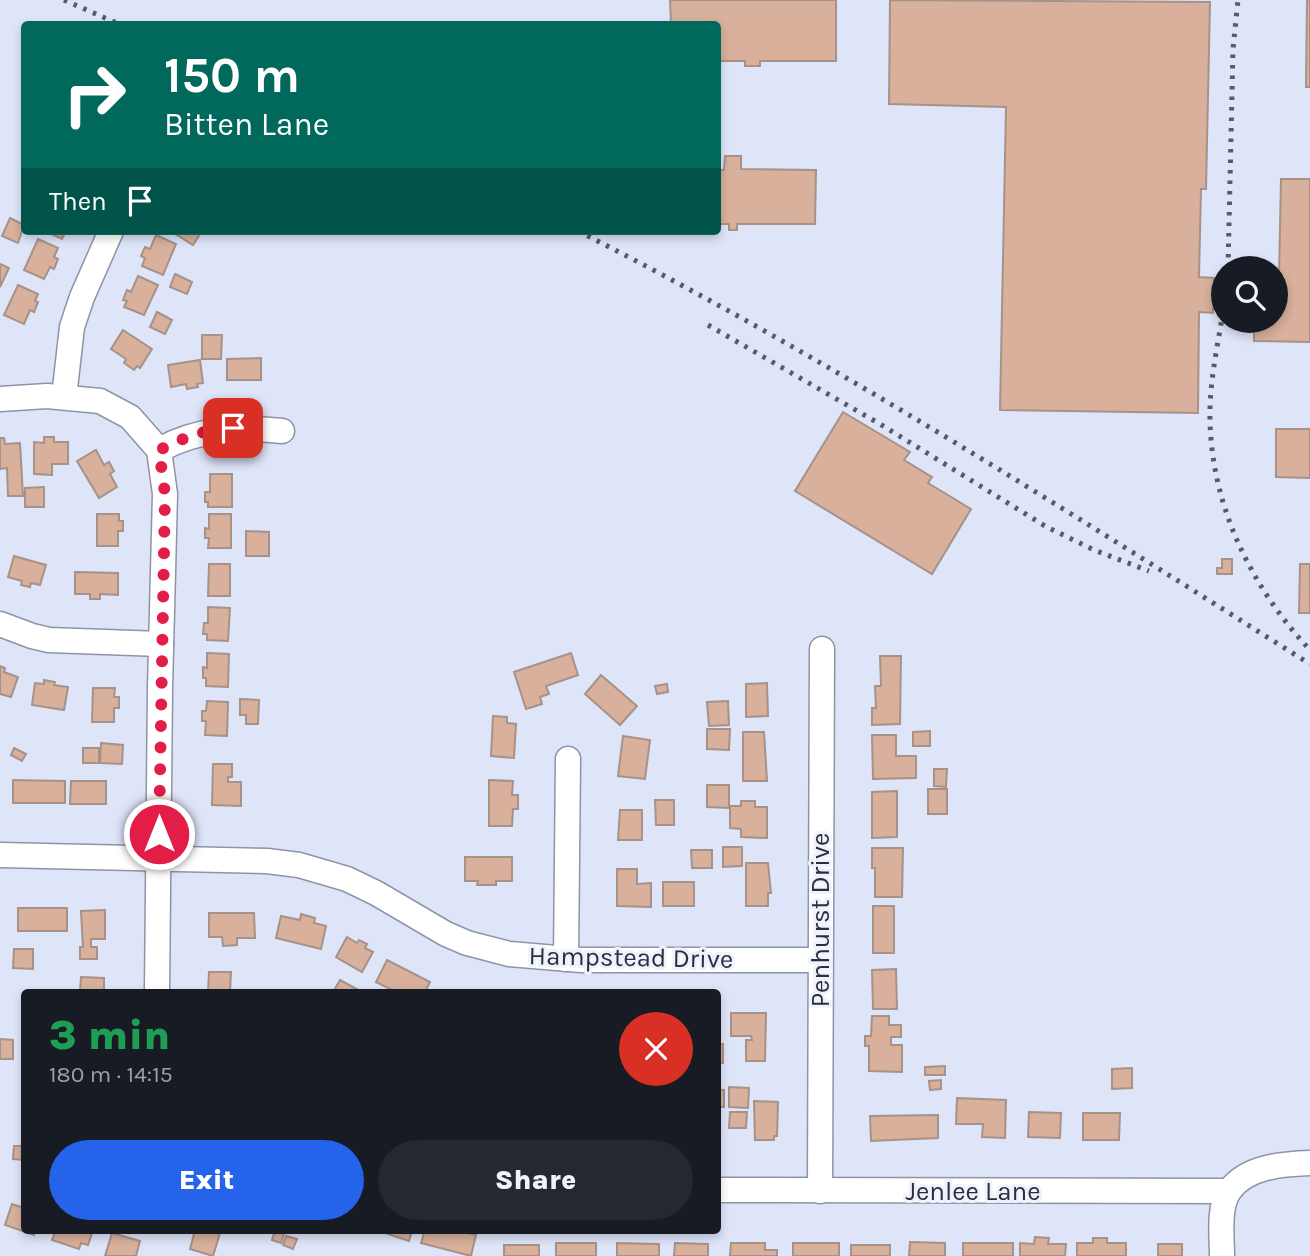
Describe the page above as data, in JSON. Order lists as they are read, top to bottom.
{
  "streets": {
    "street": ["Penhurst Drive", "Hampstead Drive", "Jenlee Lane"]
  },
  "crossings": [
    ["Penhurst Drive", "Hampstead Drive"],
    ["Penhurst Drive", "Jenlee Lane"]
  ],
  "page": {
    "turn": ["150 m", "Bitten Lane"],
    "then": "Then",
    "heading": ["3 min", "180 m · 14:15"],
    "buttons": ["Exit", "Share"]
  }
}
